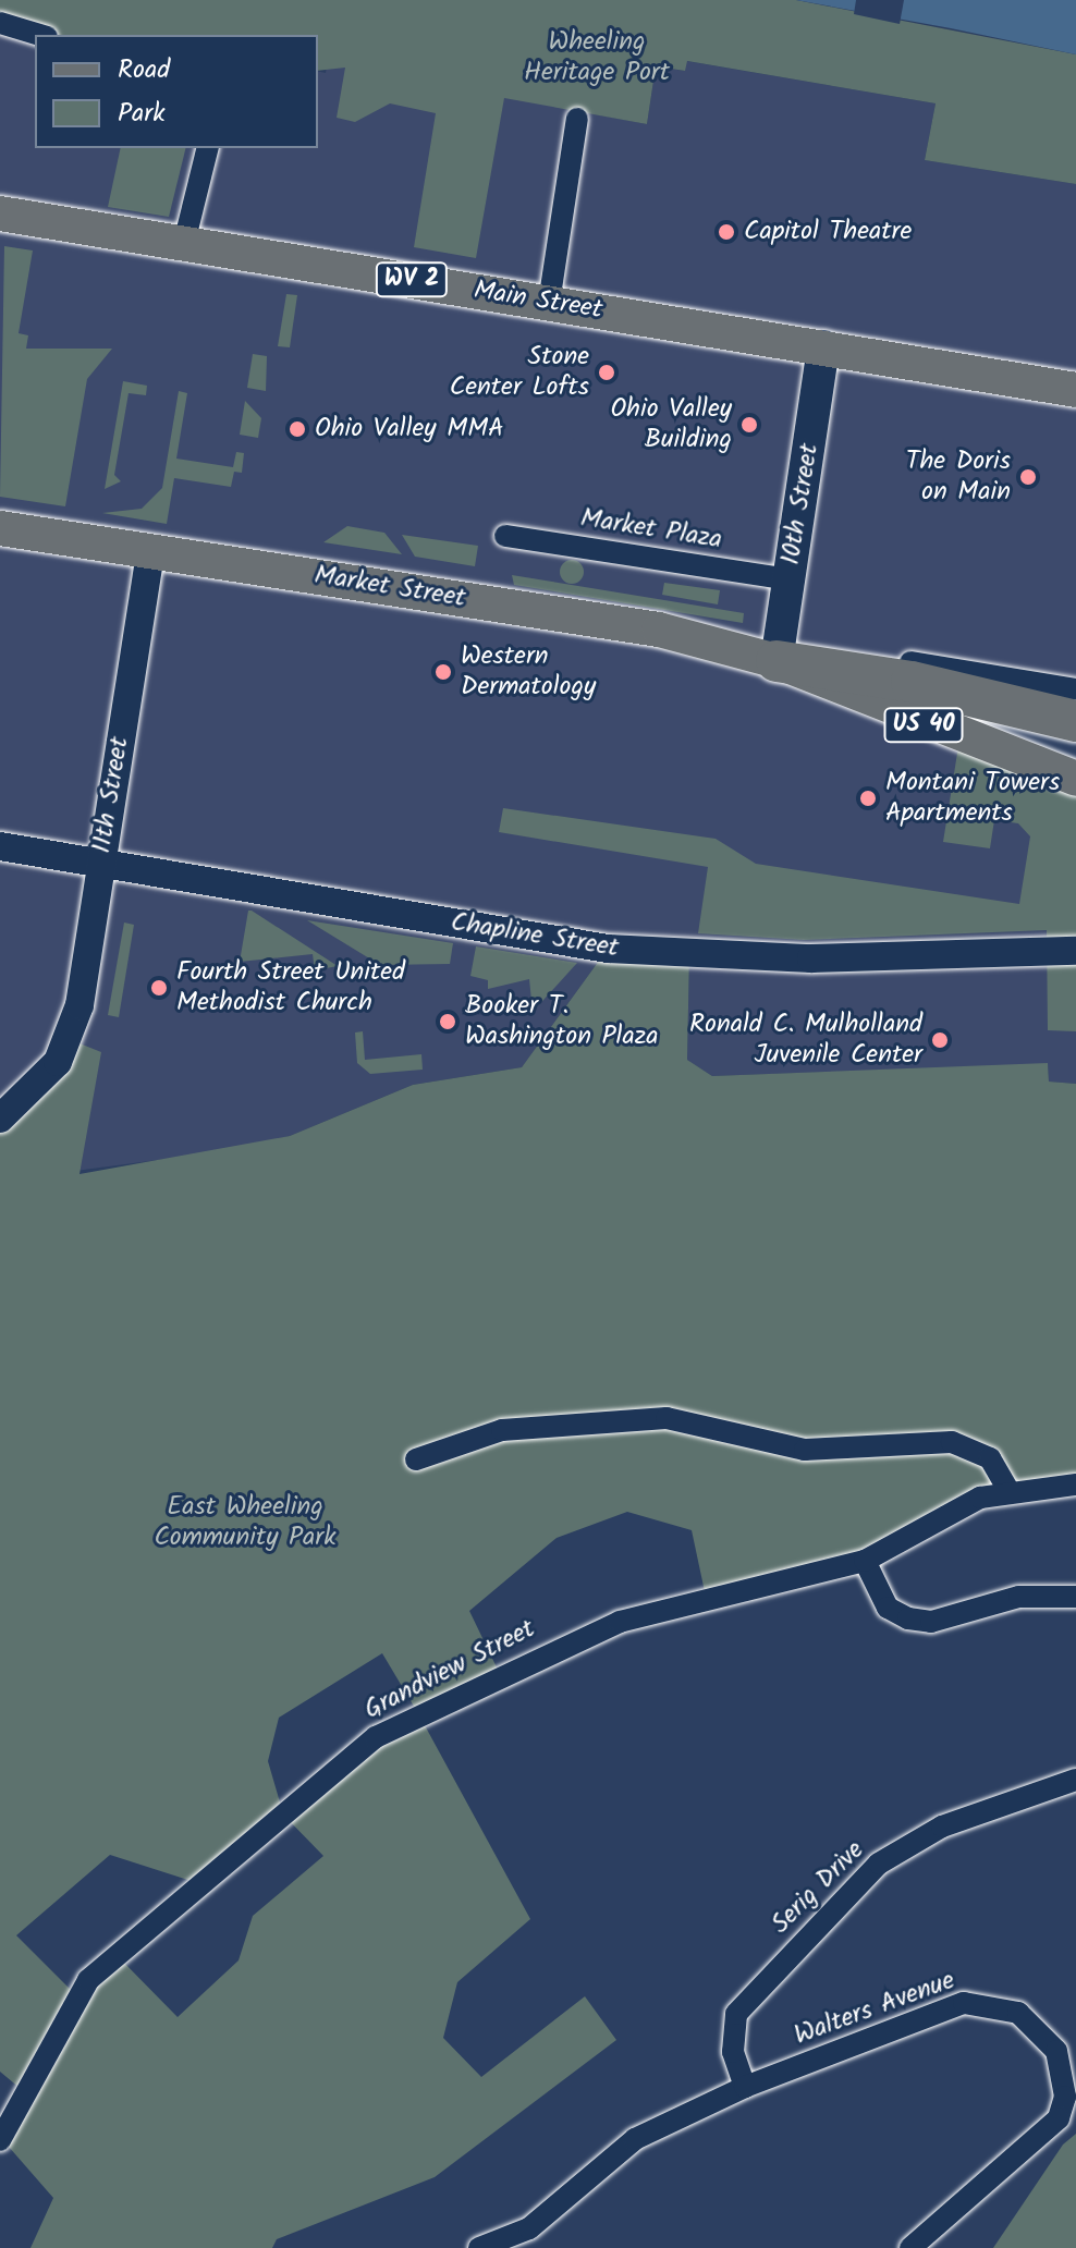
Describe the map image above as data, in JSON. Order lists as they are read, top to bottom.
{
  "streets": {
    "main road": [
      "WV 2",
      "Main Street",
      "10th Street",
      "Market Street",
      "US 40"
    ],
    "street": [
      "Market Plaza",
      "11th Street",
      "Chapline Street",
      "Grandview Street",
      "Serig Drive",
      "Walters Avenue"
    ]
  },
  "crossings": [
    ["Main Street", "10th Street"],
    ["10th Street", "Market Plaza"],
    ["10th Street", "Market Street"],
    ["Market Street", "11th Street"],
    ["11th Street", "Chapline Street"],
    ["Serig Drive", "Walters Avenue"]
  ],
  "parks": ["Wheeling Heritage Port", "East Wheeling Community Park"],
  "places": [
    "Capitol Theatre",
    "Stone Center Lofts",
    "Ohio Valley Building",
    "Ohio Valley MMA",
    "The Doris on Main",
    "Western Dermatology",
    "Montani Towers Apartments",
    "Fourth Street United Methodist Church",
    "Booker T. Washington Plaza",
    "Ronald C. Mulholland Juvenile Center"
  ],
  "legend": ["Road", "Park"]
}
